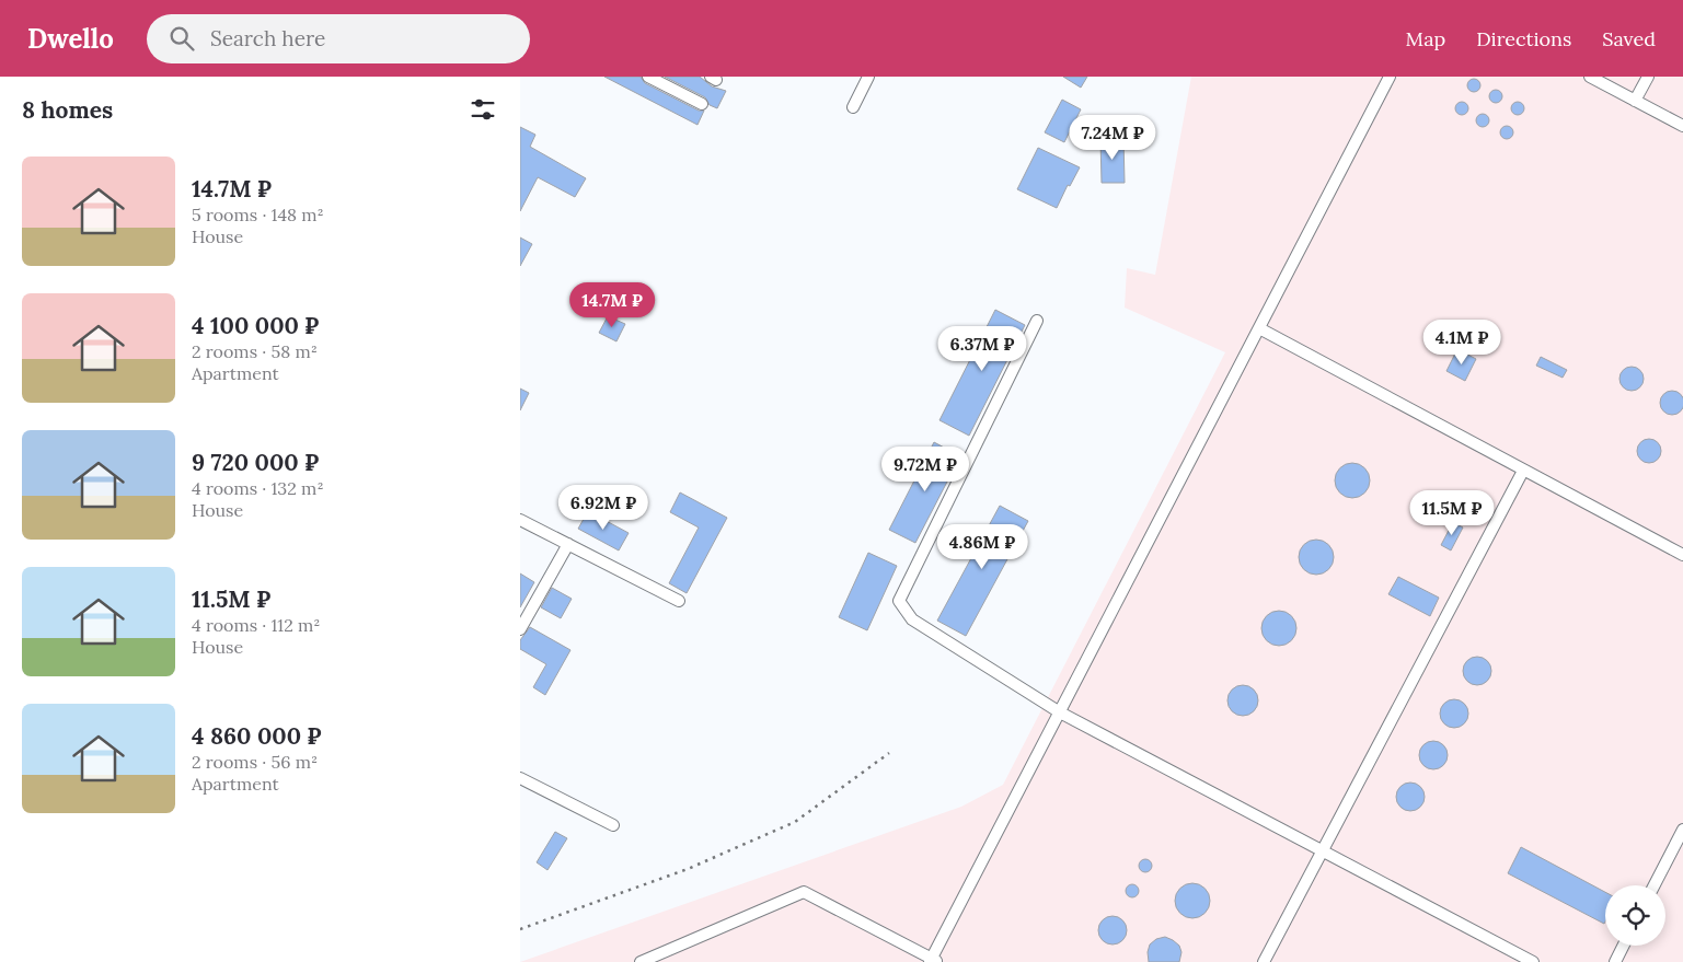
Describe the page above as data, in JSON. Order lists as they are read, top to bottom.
{
  "page": {
    "header": "Dwello",
    "search": "Search here",
    "nav": ["Map", "Directions", "Saved"],
    "heading": "8 homes",
    "price": [
      "7.24M ₽",
      "14.7M ₽",
      "4.1M ₽",
      "6.37M ₽",
      "9.72M ₽",
      "6.92M ₽",
      "11.5M ₽",
      "4.86M ₽"
    ],
    "list": [
      {
        "name": "14.7M ₽",
        "note": "5 rooms · 148 m² · House"
      },
      {
        "name": "4 100 000 ₽",
        "note": "2 rooms · 58 m² · Apartment"
      },
      {
        "name": "9 720 000 ₽",
        "note": "4 rooms · 132 m² · House"
      },
      {
        "name": "11.5M ₽",
        "note": "4 rooms · 112 m² · House"
      },
      {
        "name": "4 860 000 ₽",
        "note": "2 rooms · 56 m² · Apartment"
      }
    ]
  }
}
